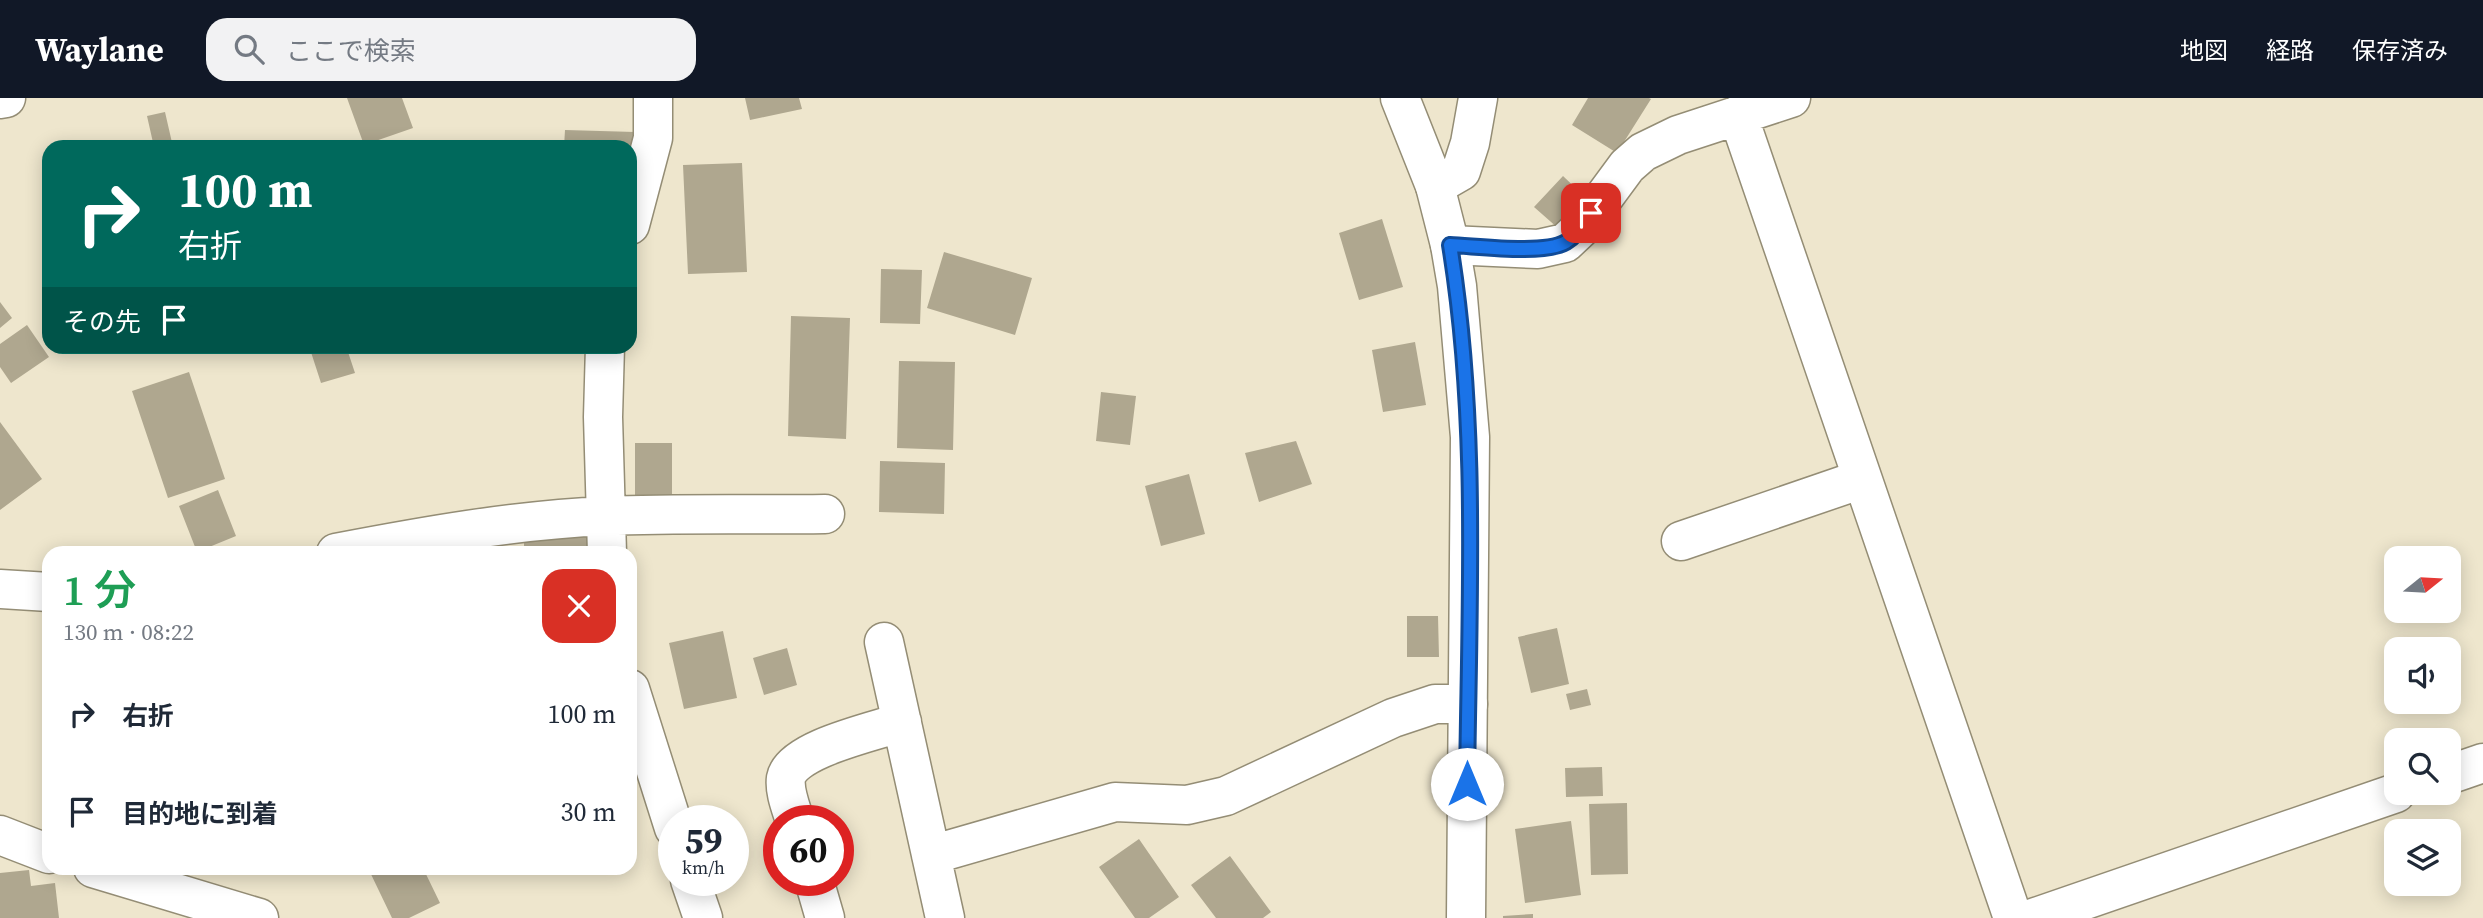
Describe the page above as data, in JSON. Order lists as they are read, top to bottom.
{
  "north": "right",
  "page": {
    "header": "Waylane",
    "search": "ここで検索",
    "nav": ["地図", "経路", "保存済み"],
    "turn": ["100 m", "右折"],
    "then": "その先",
    "heading": ["1 分", "130 m · 08:22"],
    "list": [
      {
        "name": "右折",
        "value": "100 m"
      },
      {
        "name": "目的地に到着",
        "value": "30 m"
      }
    ],
    "speed": "59 km/h",
    "limit": "60"
  }
}
